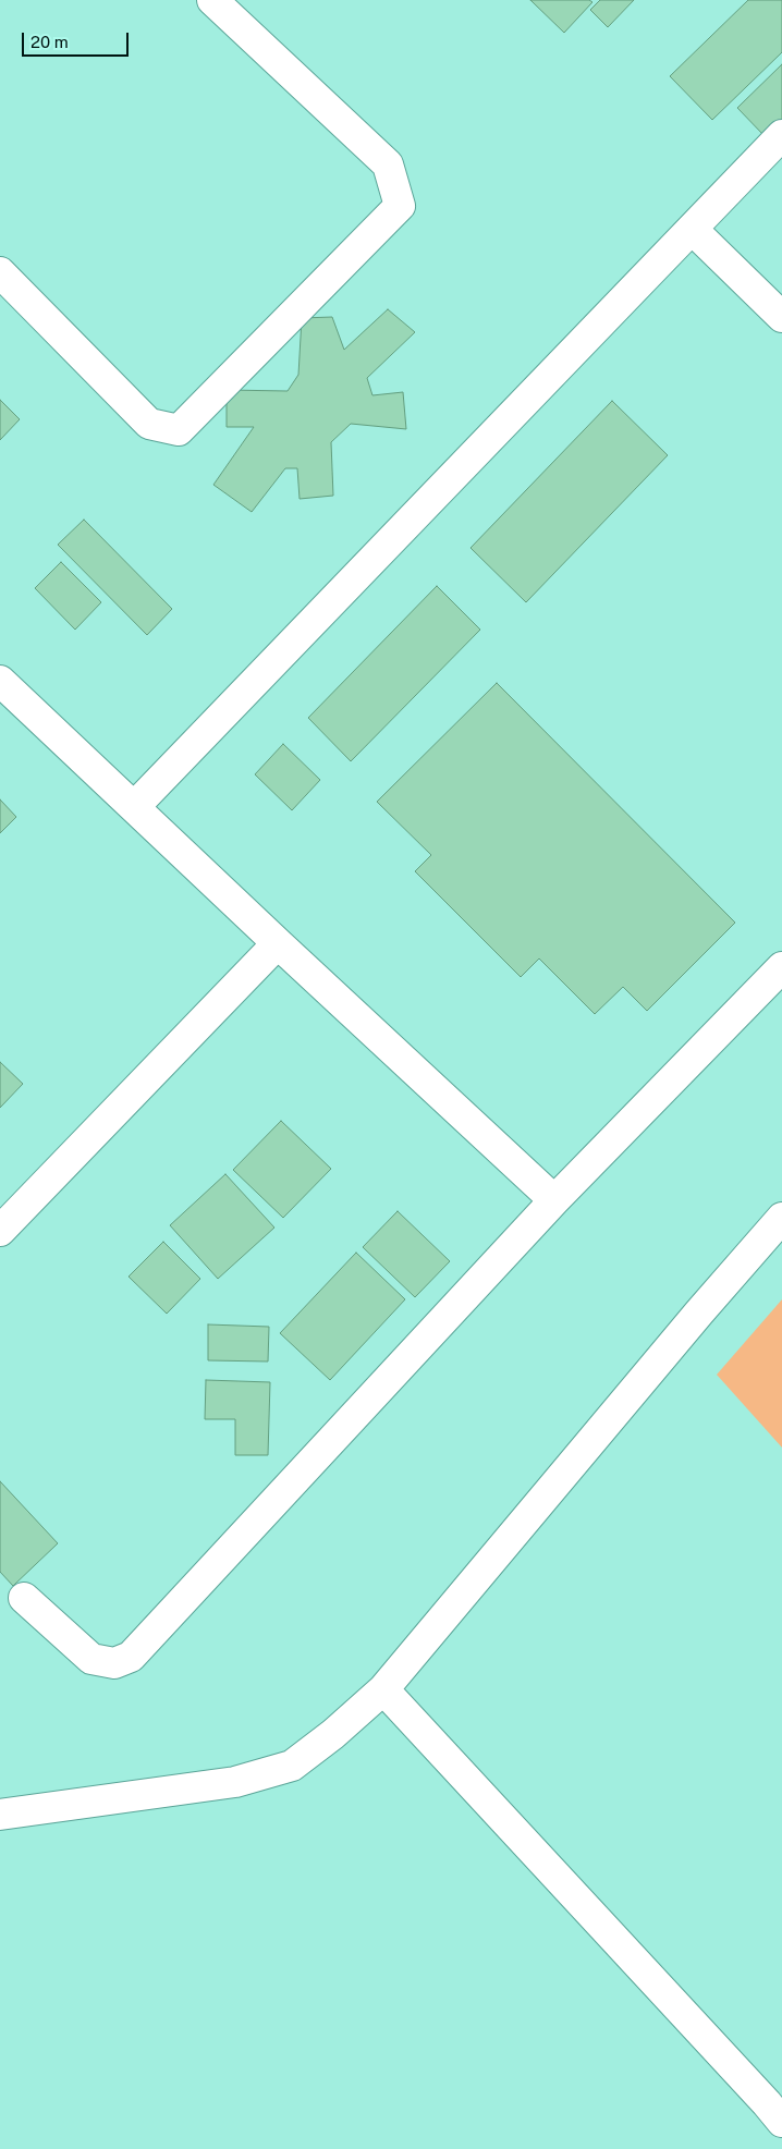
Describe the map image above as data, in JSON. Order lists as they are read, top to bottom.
{
  "scale_bar": "20 m"
}
